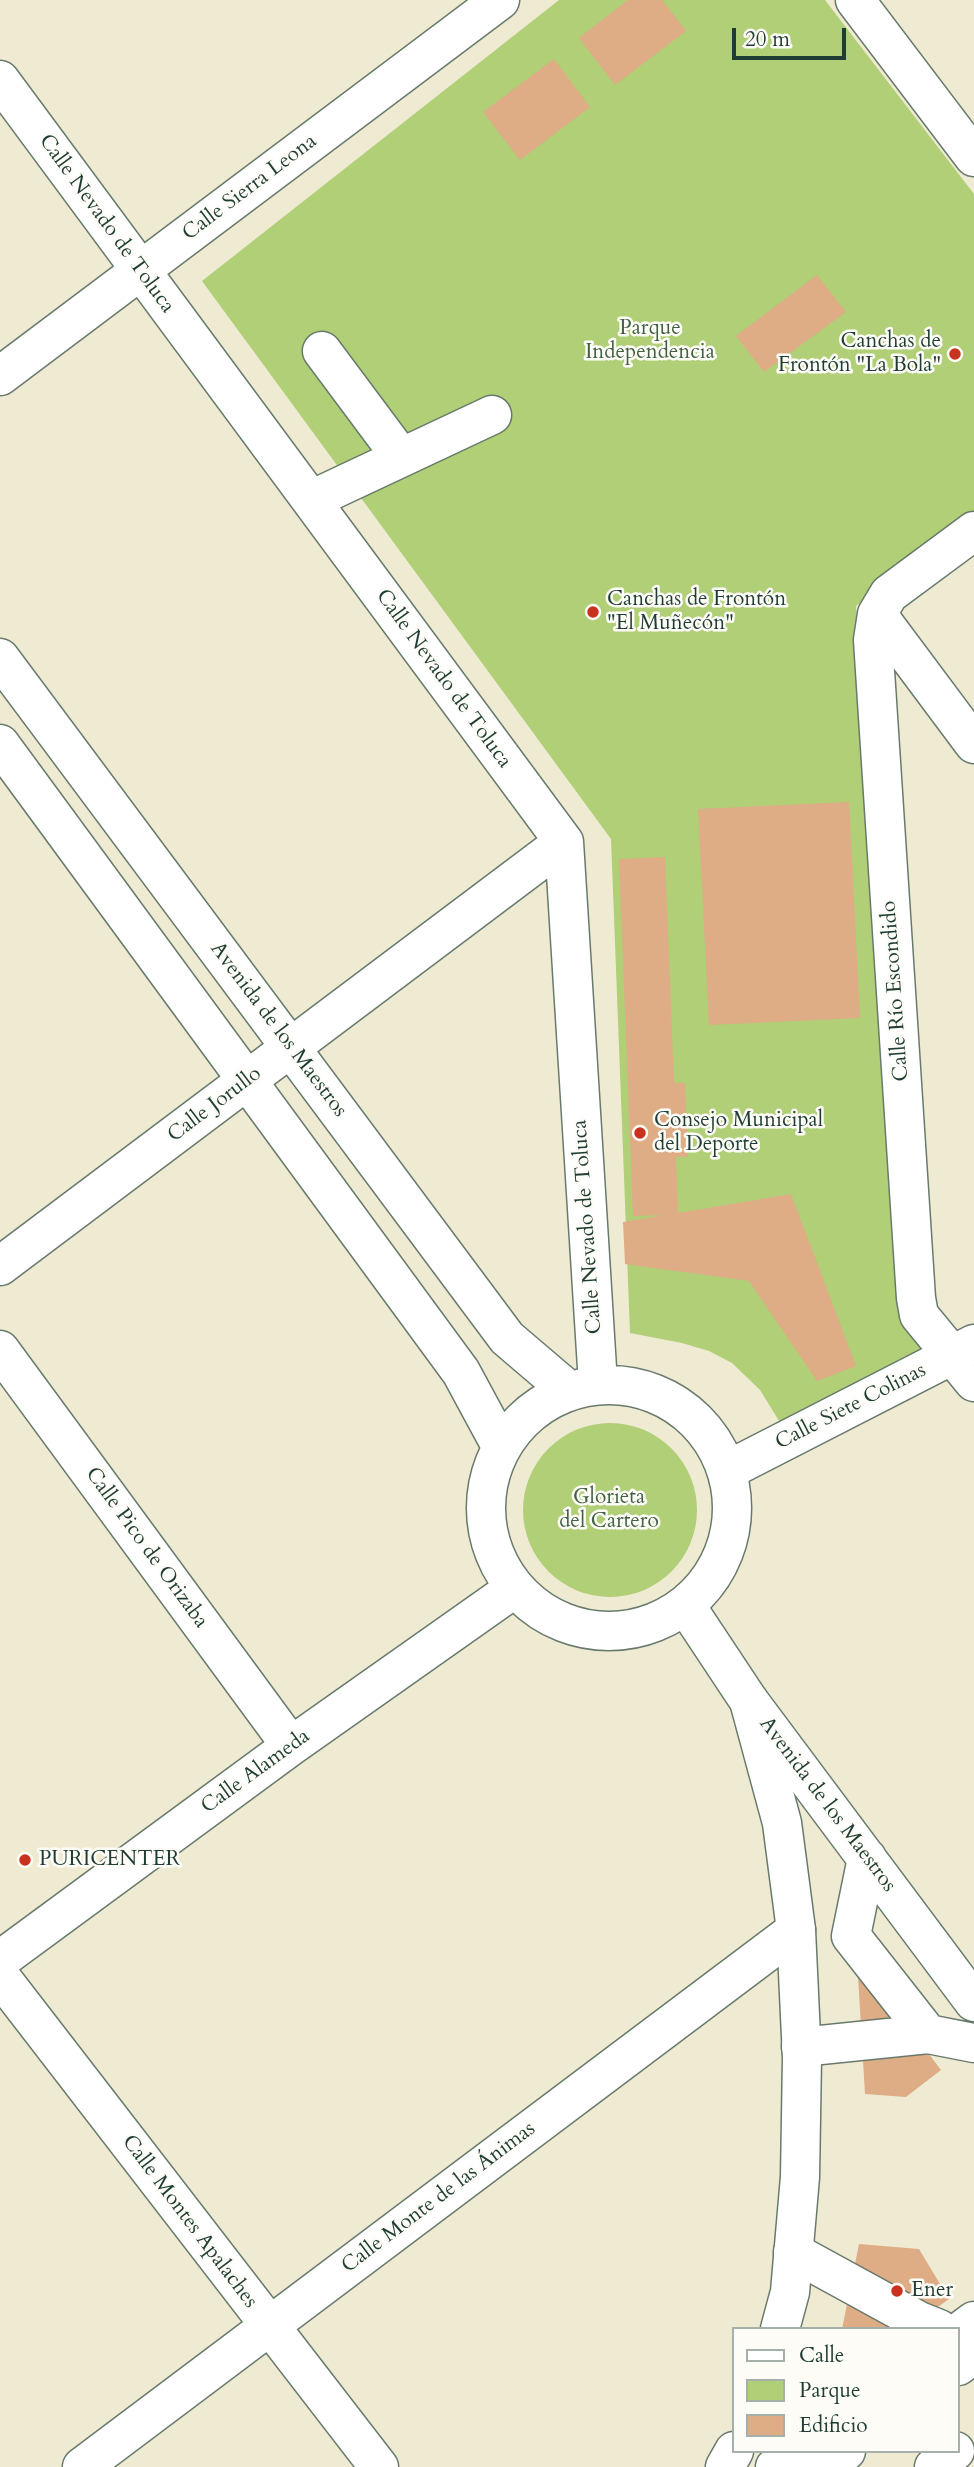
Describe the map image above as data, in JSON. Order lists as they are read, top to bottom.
{
  "streets": {
    "street": [
      "Calle Sierra Leona",
      "Calle Nevado de Toluca",
      "Calle Río Escondido",
      "Avenida de los Maestros",
      "Calle Jorullo",
      "Calle Siete Colinas",
      "Calle Pico de Orizaba",
      "Calle Alameda",
      "Calle Monte de las Ánimas",
      "Calle Montes Apalaches"
    ]
  },
  "crossings": [
    ["Calle Sierra Leona", "Calle Nevado de Toluca"],
    ["Calle Nevado de Toluca", "Avenida de los Maestros"],
    ["Calle Nevado de Toluca", "Calle Jorullo"],
    ["Calle Nevado de Toluca", "Calle Siete Colinas"],
    ["Calle Nevado de Toluca", "Calle Alameda"],
    ["Calle Río Escondido", "Calle Siete Colinas"],
    ["Avenida de los Maestros", "Calle Jorullo"],
    ["Avenida de los Maestros", "Calle Siete Colinas"],
    ["Avenida de los Maestros", "Calle Alameda"],
    ["Calle Siete Colinas", "Calle Alameda"],
    ["Calle Pico de Orizaba", "Calle Alameda"],
    ["Calle Monte de las Ánimas", "Calle Montes Apalaches"]
  ],
  "parks": ["Parque Independencia", "Glorieta del Cartero"],
  "places": [
    "Canchas de Frontón \"La Bola\"",
    "Canchas de Frontón \"El Muñecón\"",
    "Consejo Municipal del Deporte",
    "PURICENTER",
    "Ener"
  ],
  "legend": ["Calle", "Parque", "Edificio"],
  "scale_bar": "20 m"
}
